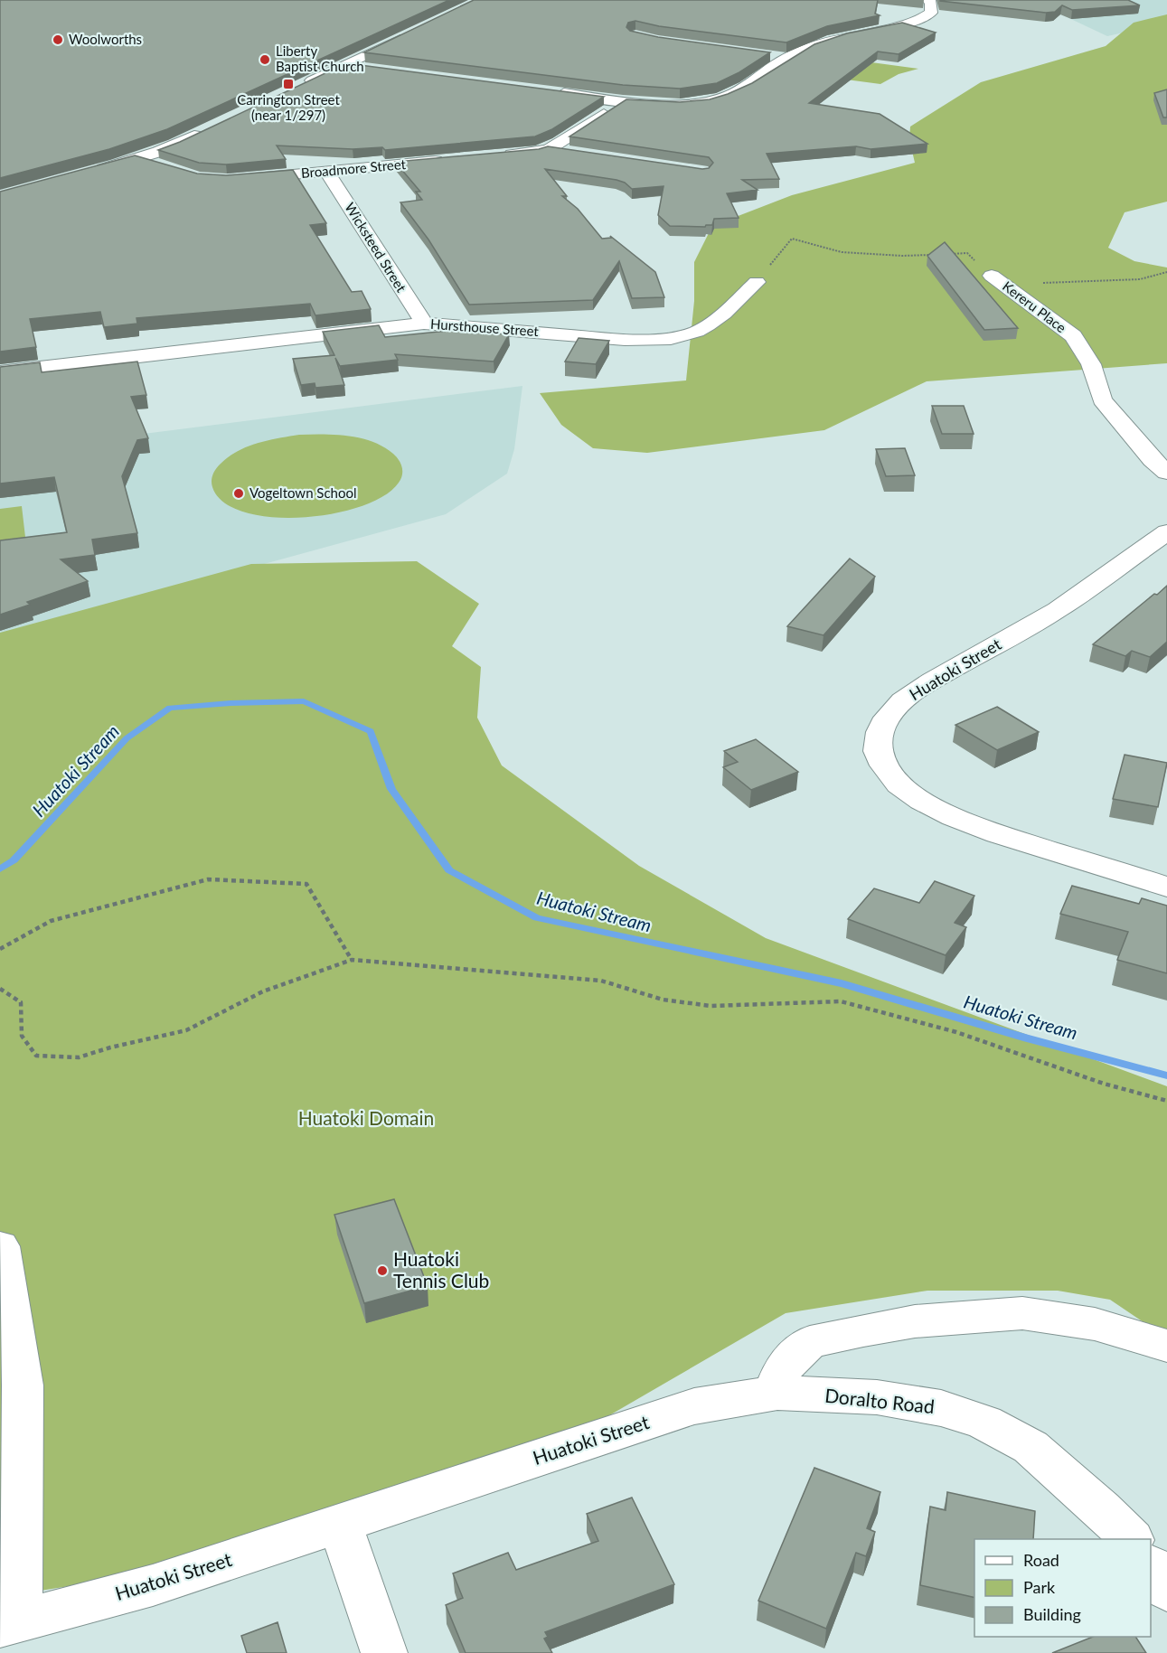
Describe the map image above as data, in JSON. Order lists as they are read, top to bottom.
{
  "streets": {
    "street": [
      "Broadmore Street",
      "Wicksteed Street",
      "Kereru Place",
      "Hursthouse Street",
      "Huatoki Street",
      "Doralto Road"
    ]
  },
  "crossings": [
    ["Broadmore Street", "Wicksteed Street"],
    ["Wicksteed Street", "Hursthouse Street"],
    ["Huatoki Street", "Doralto Road"]
  ],
  "water": ["Huatoki Stream"],
  "parks": ["Huatoki Domain"],
  "places": {
    "other": [
      "Woolworths",
      "Liberty Baptist Church",
      "Vogeltown School",
      "Huatoki Tennis Club"
    ],
    "transit": ["Carrington Street (near 1/297)"]
  },
  "legend": ["Road", "Park", "Building"]
}
